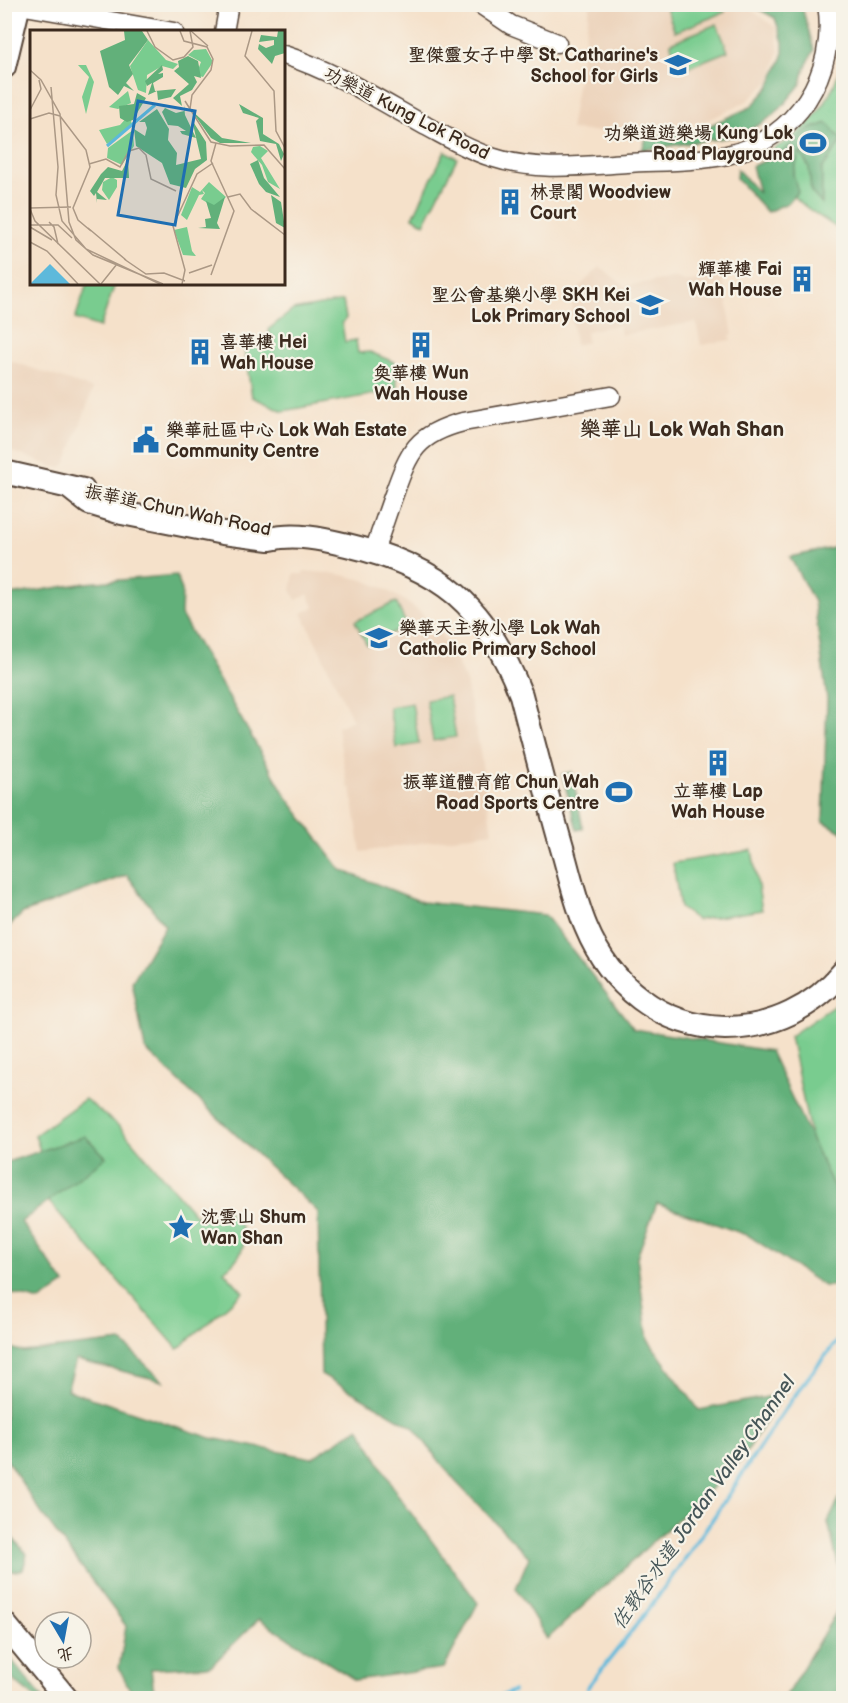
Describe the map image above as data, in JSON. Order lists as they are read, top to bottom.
{
  "streets": {
    "main road": ["振華道 Chun Wah Road"],
    "street": ["功樂道 Kung Lok Road"]
  },
  "districts": ["樂華山 Lok Wah Shan"],
  "water": ["佐敦谷水道 Jordan Valley Channel"],
  "places": {
    "school or university": ["聖傑靈女子中學 St. Catharine's School for Girls", "聖公會基樂小學 SKH Kei Lok Primary School", "樂華天主教小學 Lok Wah Catholic Primary School"],
    "sports": ["功樂道遊樂場 Kung Lok Road Playground", "振華道體育館 Chun Wah Road Sports Centre"],
    "building": [
      "林景閣 Woodview Court",
      "輝華樓 Fai Wah House",
      "奐華樓 Wun Wah House",
      "喜華樓 Hei Wah House",
      "立華樓 Lap Wah House"
    ],
    "public building": ["樂華社區中心 Lok Wah Estate Community Centre"],
    "place": ["沈雲山 Shum Wan Shan"]
  },
  "north": "bottom"
}
